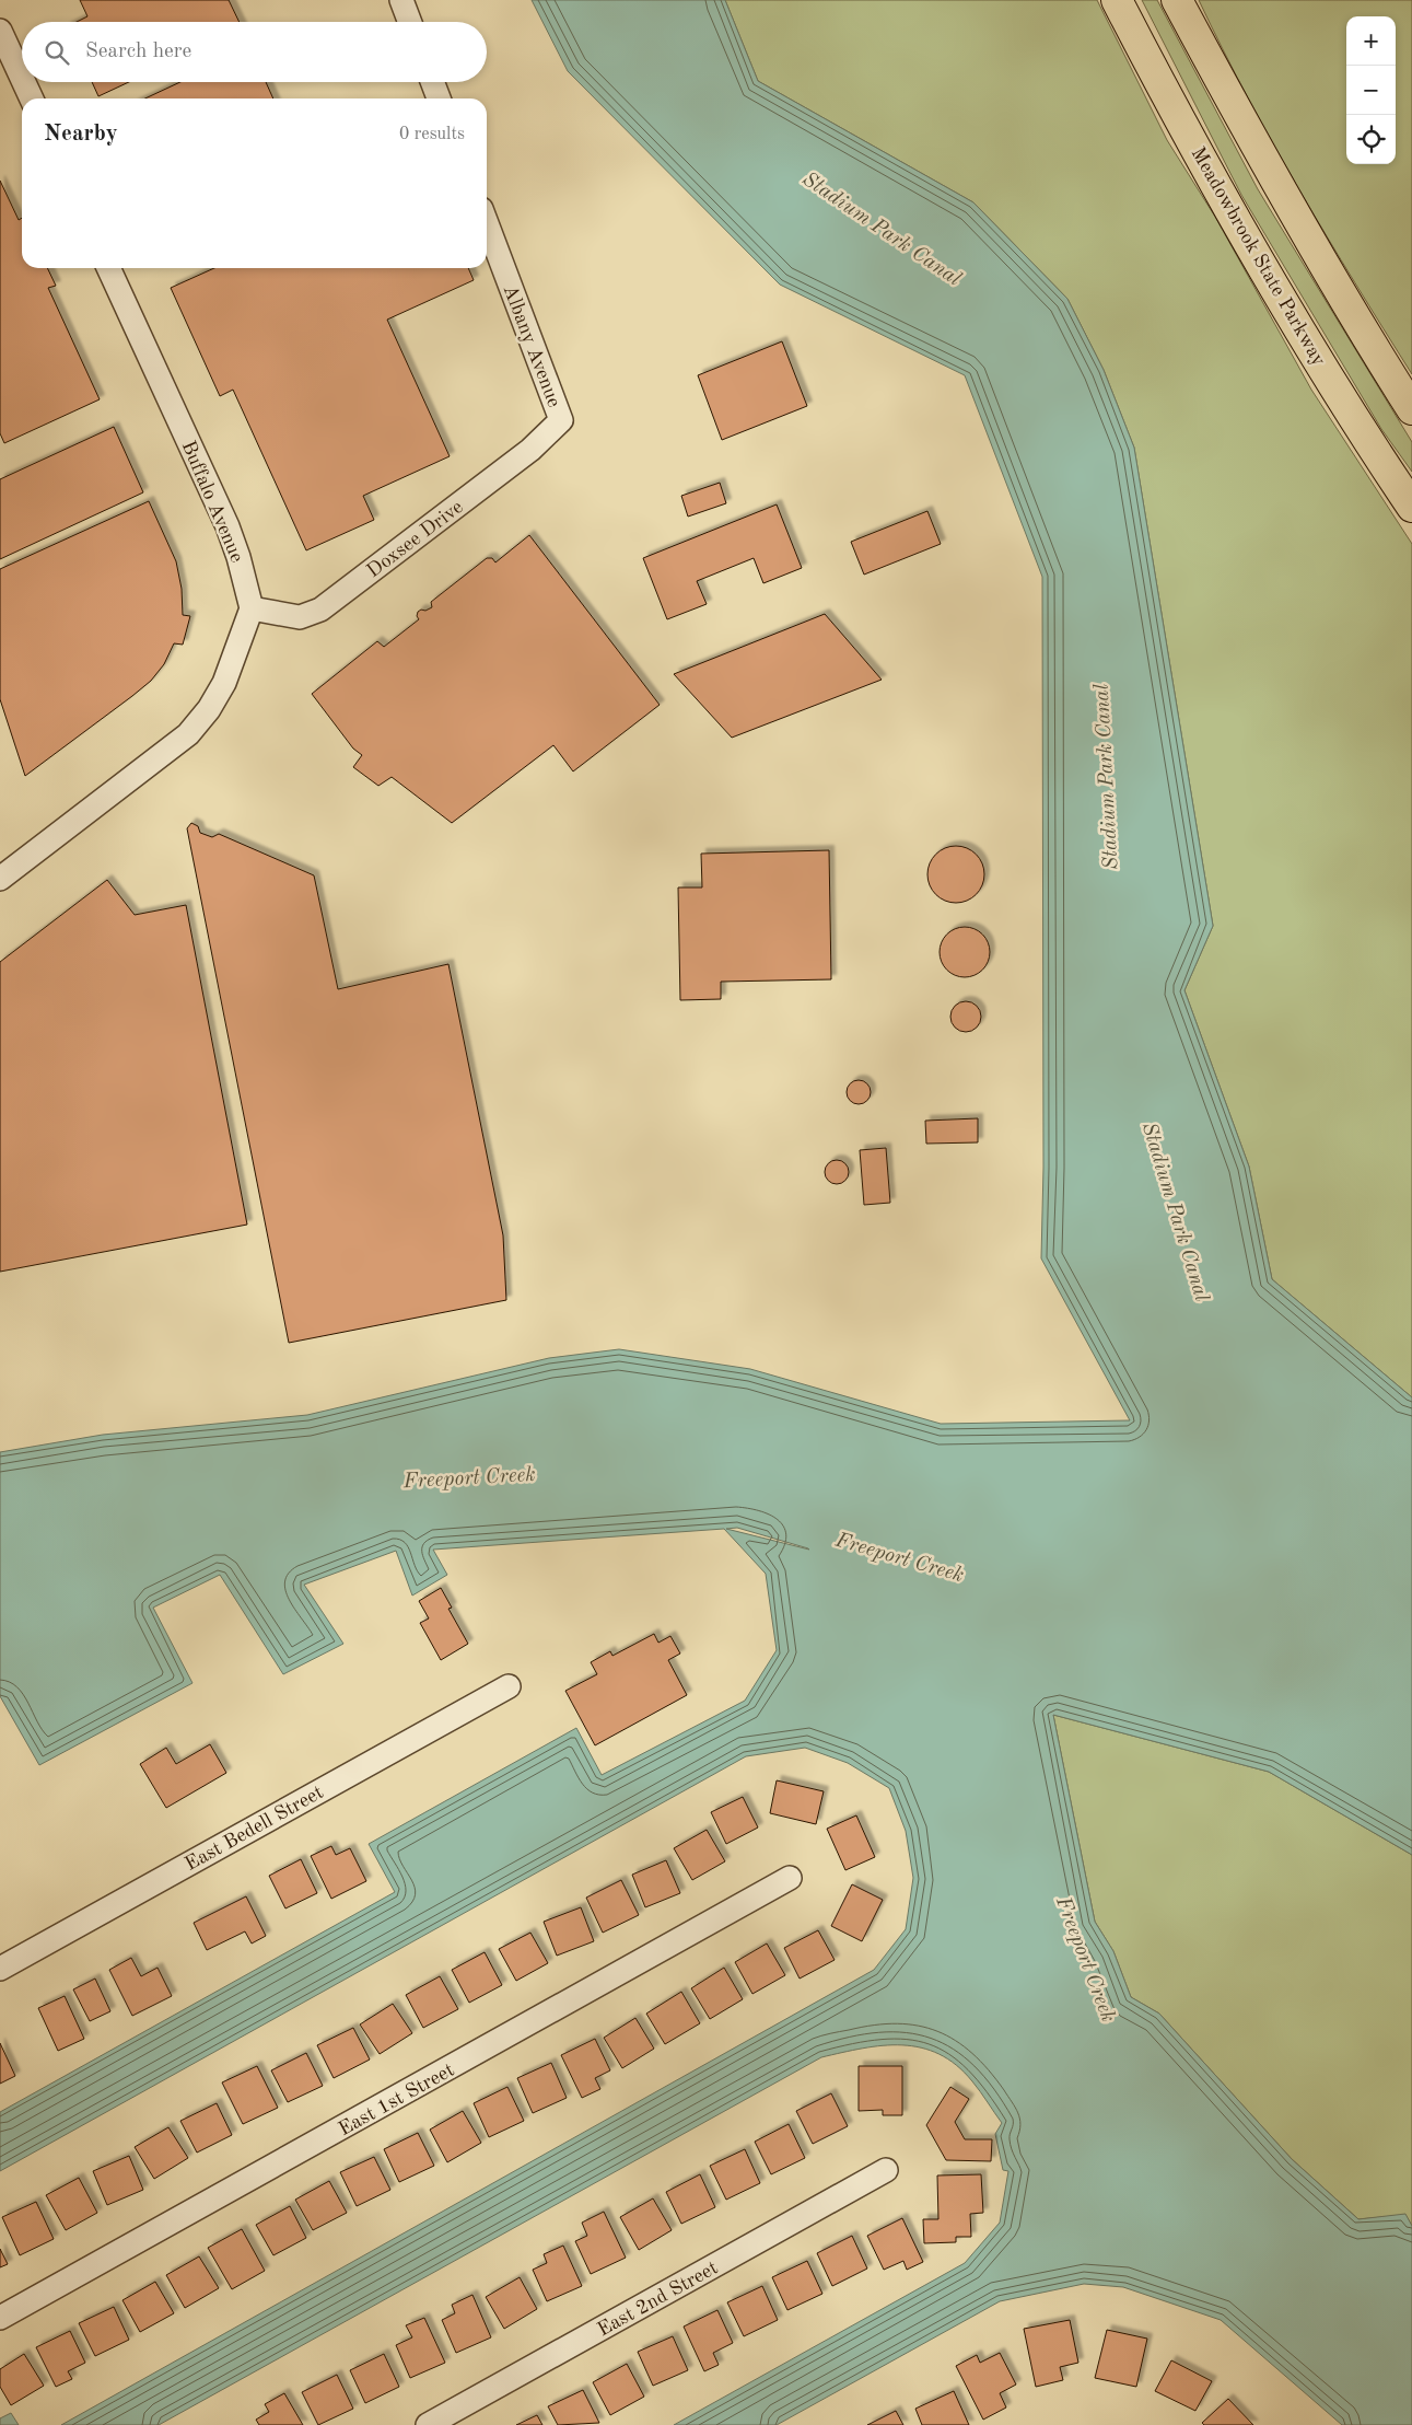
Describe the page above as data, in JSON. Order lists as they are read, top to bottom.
{
  "streets": {
    "highway": ["Meadowbrook State Parkway"],
    "street": [
      "Albany Avenue",
      "Buffalo Avenue",
      "Doxsee Drive",
      "East Bedell Street",
      "East 1st Street",
      "East 2nd Street"
    ]
  },
  "crossings": [
    ["Albany Avenue", "Doxsee Drive"],
    ["Buffalo Avenue", "Doxsee Drive"]
  ],
  "water": ["Stadium Park Canal", "Freeport Creek"],
  "page": {
    "map_buttons": ["+", "−"],
    "search": "Search here",
    "heading": ["Nearby", "0 results"]
  }
}
